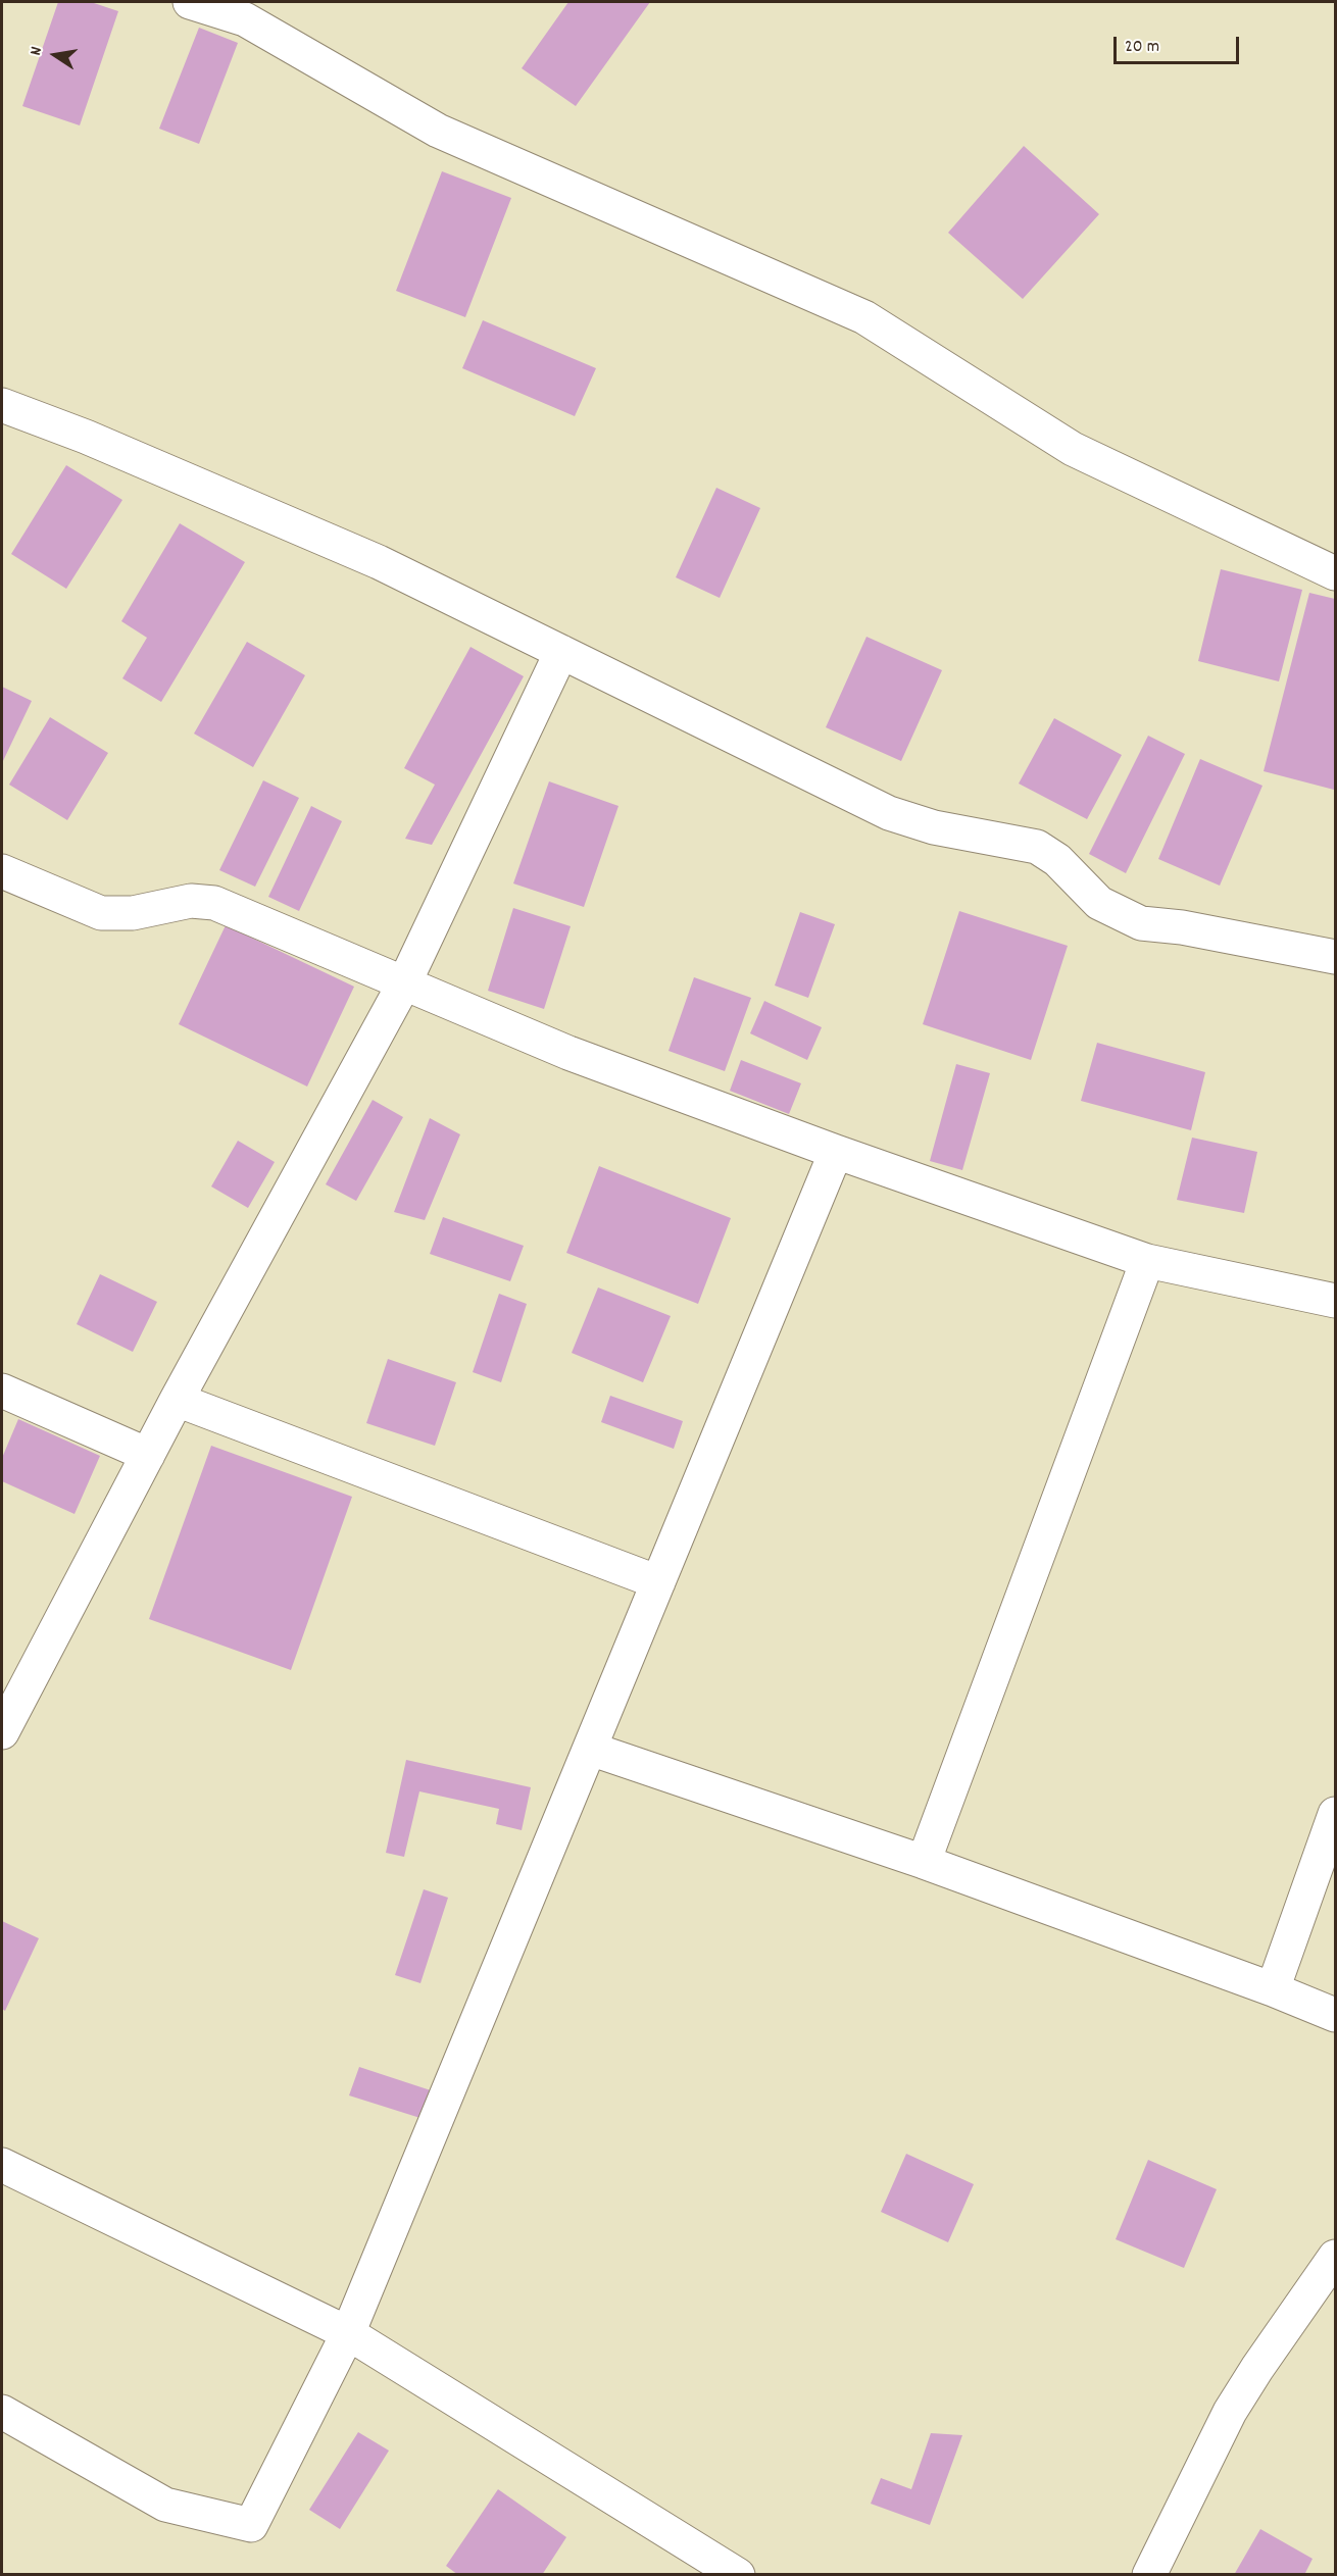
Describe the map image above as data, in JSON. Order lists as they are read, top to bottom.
{
  "scale_bar": "20 m",
  "north": "left"
}
